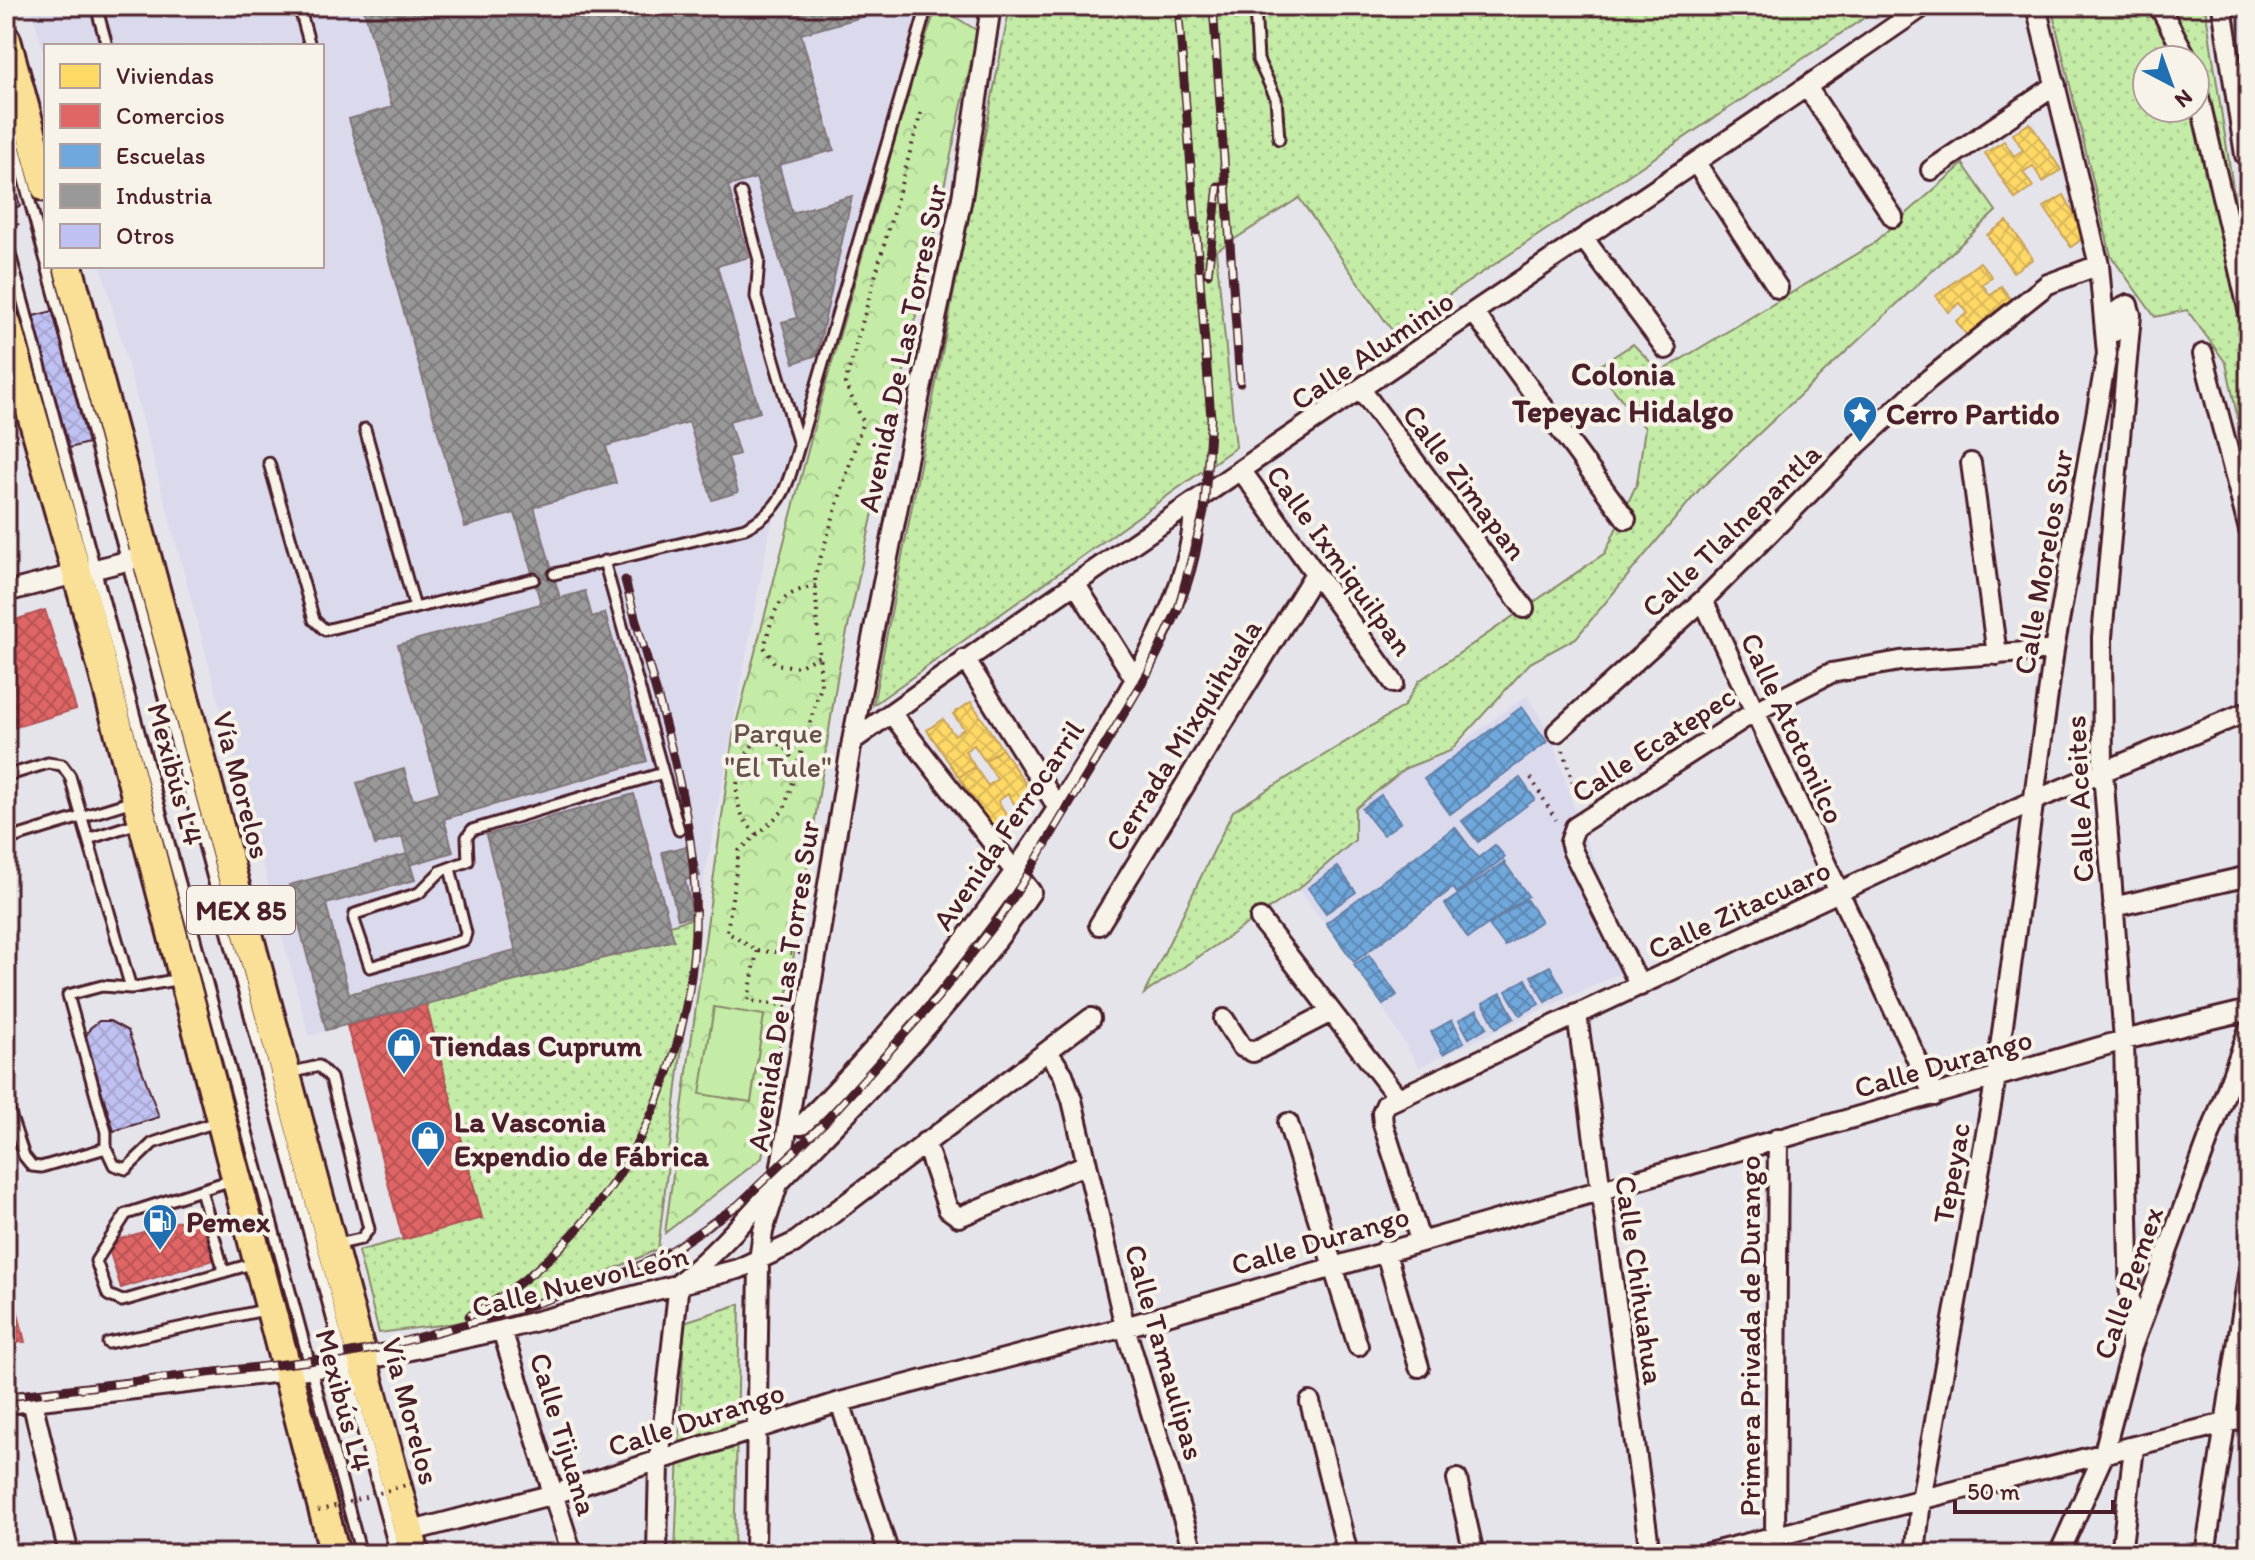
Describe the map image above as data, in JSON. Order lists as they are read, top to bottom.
{
  "streets": {
    "main road": ["Vía Morelos", "MEX 85"],
    "street": [
      "Avenida De Las Torres Sur",
      "Calle Aluminio",
      "Calle Zimapan",
      "Calle Tlalnepantla",
      "Calle Ixmiquilpan",
      "Calle Morelos Sur",
      "Calle Atotonilco",
      "Cerrada Mixquihuala",
      "Calle Ecatepec",
      "Calle Aceites",
      "Avenida Ferrocarril",
      "Calle Zitacuaro",
      "Calle Durango",
      "Tepeyac",
      "Calle Chihuahua",
      "Calle Nuevo León",
      "Calle Pemex",
      "Primera Privada de Durango",
      "Calle Tamaulipas",
      "Calle Tijuana"
    ],
    "lane": ["Mexibús L4"]
  },
  "crossings": [
    ["Avenida De Las Torres Sur", "Calle Aluminio"],
    ["Avenida De Las Torres Sur", "Avenida Ferrocarril"],
    ["Avenida De Las Torres Sur", "Calle Durango"],
    ["Avenida De Las Torres Sur", "Calle Nuevo León"],
    ["Calle Aluminio", "Calle Zimapan"],
    ["Calle Aluminio", "Calle Ixmiquilpan"],
    ["Calle Aluminio", "Avenida Ferrocarril"],
    ["Calle Tlalnepantla", "Calle Morelos Sur"],
    ["Calle Tlalnepantla", "Calle Atotonilco"],
    ["Calle Ixmiquilpan", "Cerrada Mixquihuala"],
    ["Calle Morelos Sur", "Calle Ecatepec"],
    ["Calle Morelos Sur", "Calle Aceites"],
    ["Calle Morelos Sur", "Calle Zitacuaro"],
    ["Calle Morelos Sur", "Tepeyac"],
    ["Calle Atotonilco", "Calle Ecatepec"],
    ["Calle Atotonilco", "Calle Zitacuaro"],
    ["Calle Atotonilco", "Calle Durango"],
    ["Mexibús L4", "Vía Morelos"],
    ["Mexibús L4", "MEX 85"],
    ["Mexibús L4", "Calle Nuevo León"],
    ["Vía Morelos", "Calle Durango"],
    ["Vía Morelos", "Calle Nuevo León"],
    ["Calle Aceites", "Calle Zitacuaro"],
    ["Calle Aceites", "Calle Durango"],
    ["Calle Aceites", "Calle Pemex"],
    ["Avenida Ferrocarril", "Calle Nuevo León"],
    ["Calle Zitacuaro", "Tepeyac"],
    ["Calle Zitacuaro", "Calle Chihuahua"],
    ["MEX 85", "Calle Nuevo León"],
    ["Calle Durango", "Tepeyac"],
    ["Calle Durango", "Calle Chihuahua"],
    ["Calle Durango", "Primera Privada de Durango"],
    ["Calle Durango", "Calle Tamaulipas"],
    ["Calle Durango", "Calle Tijuana"],
    ["Calle Nuevo León", "Calle Tamaulipas"],
    ["Calle Nuevo León", "Calle Tijuana"]
  ],
  "districts": ["Colonia Tepeyac Hidalgo"],
  "parks": ["Parque \"El Tule\""],
  "places": {
    "place": ["Cerro Partido"],
    "shop": ["Tiendas Cuprum", "La Vasconia Expendio de Fábrica"],
    "fuel station": ["Pemex"]
  },
  "legend": [
    "Viviendas",
    "Comercios",
    "Escuelas",
    "Industria",
    "Otros"
  ],
  "scale_bar": "50 m",
  "north": "bottom right"
}
